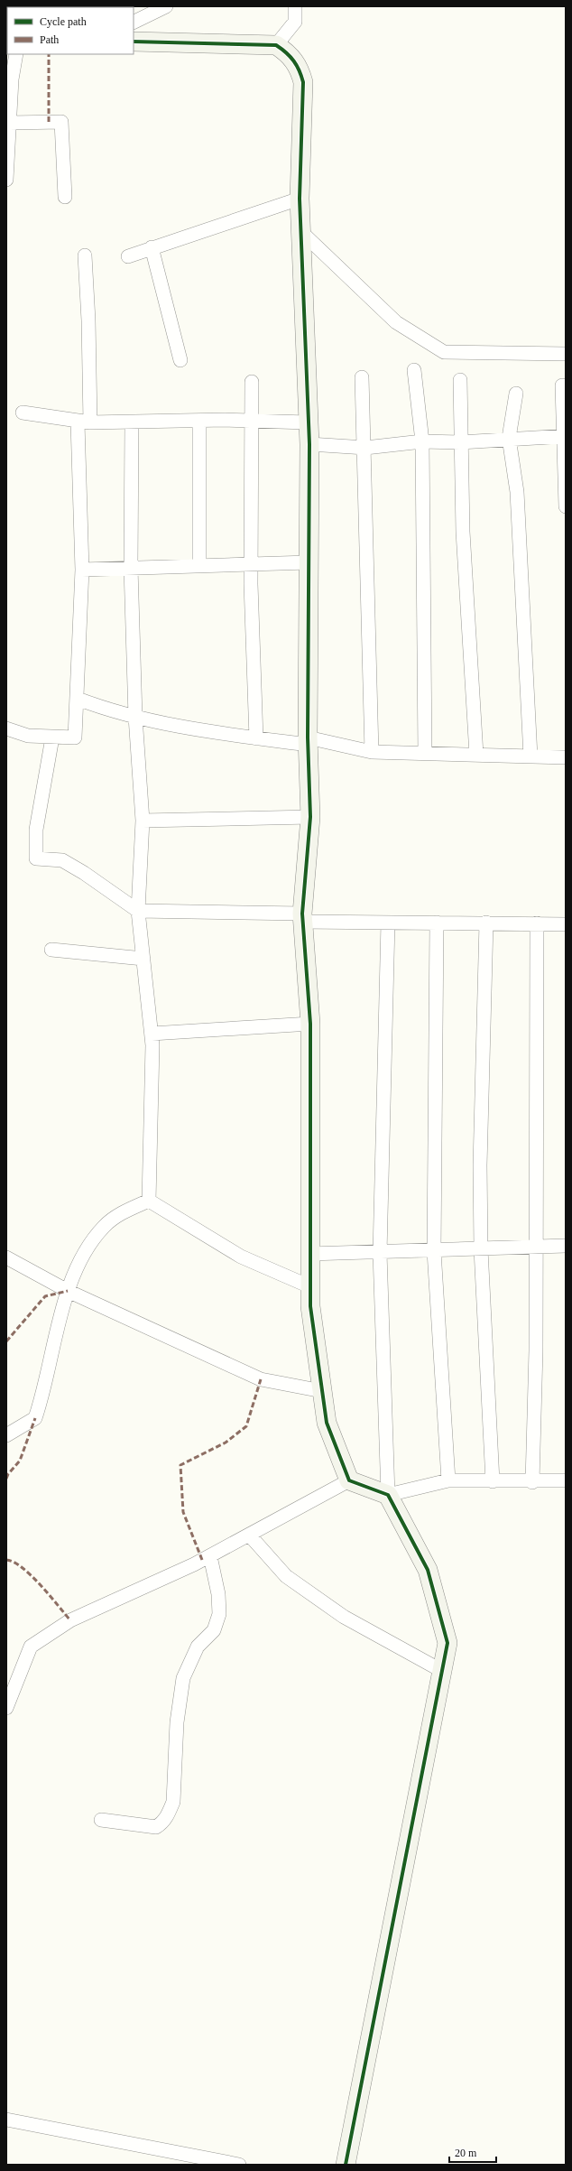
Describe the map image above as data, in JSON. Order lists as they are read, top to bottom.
{
  "legend": ["Cycle path", "Path"],
  "scale_bar": "20 m"
}
